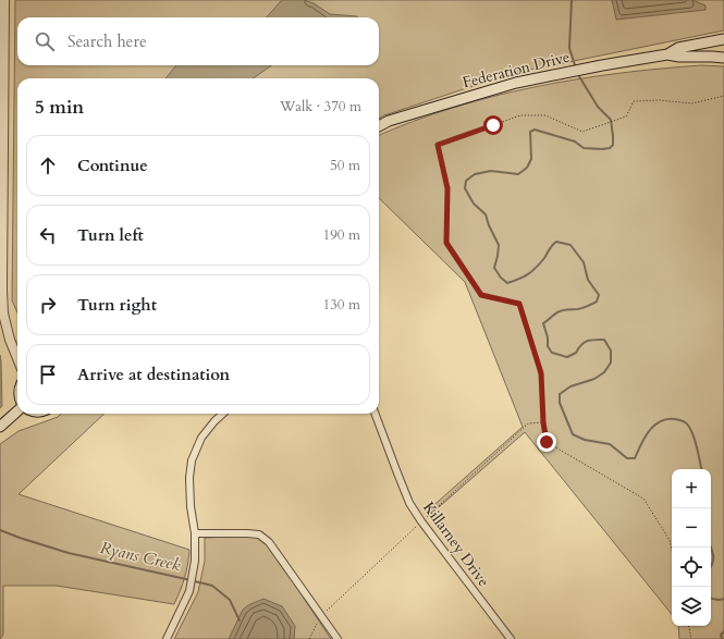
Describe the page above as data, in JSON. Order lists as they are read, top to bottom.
{
  "streets": {
    "main road": ["Federation Drive"],
    "street": ["Killarney Drive"]
  },
  "water": ["Ryans Creek"],
  "page": {
    "search": "Search here",
    "heading": ["5 min", "Walk · 370 m"],
    "list": [
      ["Continue", "50 m"],
      ["Turn left", "190 m"],
      ["Turn right", "130 m"],
      "Arrive at destination"
    ],
    "map_buttons": ["+", "−"]
  }
}
